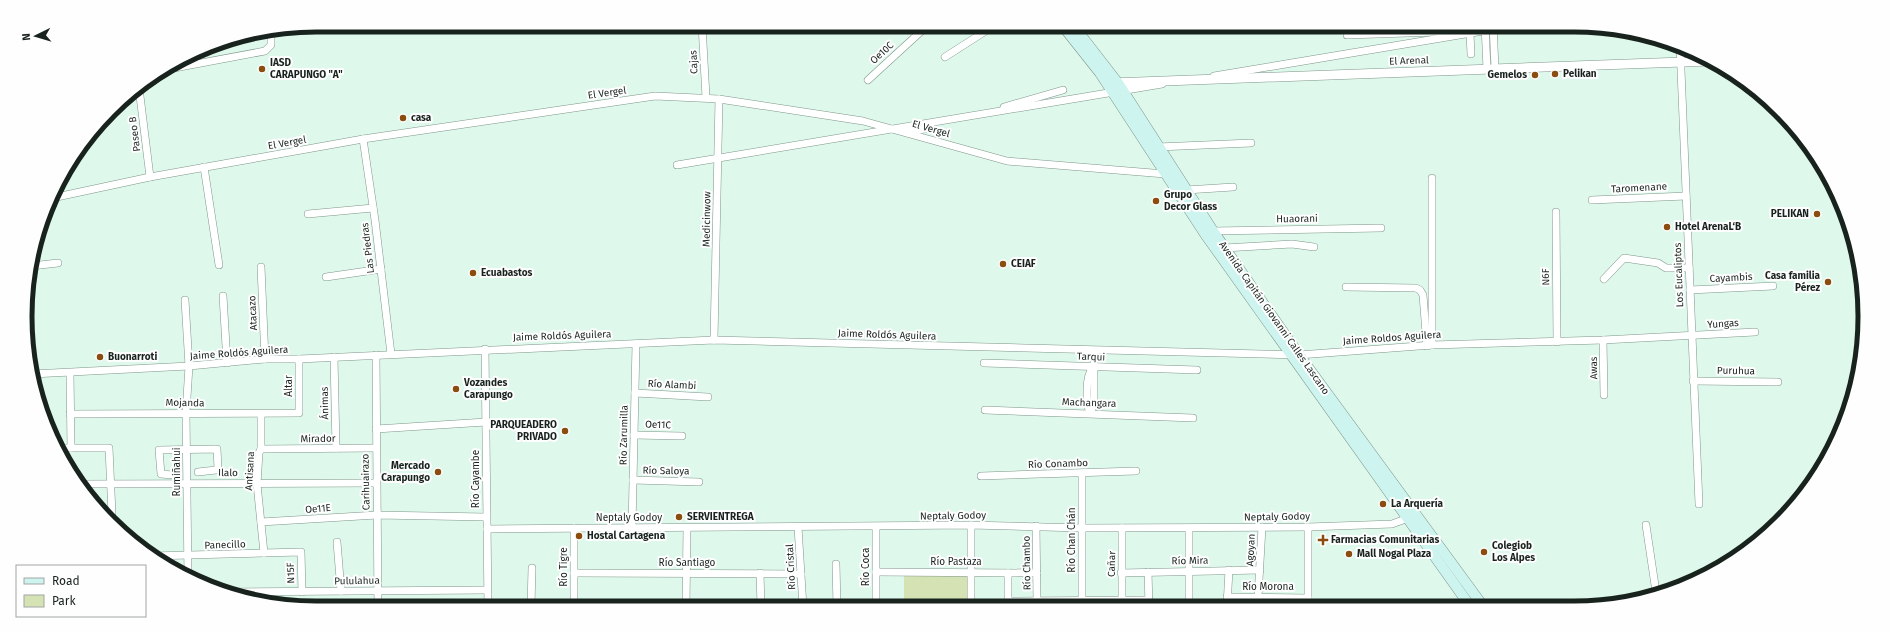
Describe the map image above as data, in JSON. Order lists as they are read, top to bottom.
{
  "streets": {
    "main road": ["Avenida Capitán Giovanni Calles Lascano"],
    "street": [
      "Oe10C",
      "El Arenal",
      "Cajas",
      "El Vergel",
      "Paseo B",
      "Taromenane",
      "Medicinwow",
      "Huaorani",
      "Las Piedras",
      "Los Eucaliptos",
      "N6F",
      "Cayambis",
      "Atacazo",
      "Yungas",
      "Jaime Roldós Aguilera",
      "Jaime Roldos Aguilera",
      "Tarqui",
      "Awas",
      "Puruhua",
      "Río Alambi",
      "Altar",
      "Mojanda",
      "Ánimas",
      "Machangara",
      "Oe11C",
      "Río Zarumilla",
      "Mirador",
      "Río Conambo",
      "Antisana",
      "Río Saloya",
      "Rumiñahui",
      "Ilalo",
      "Río Cayambe",
      "Carihuairazo",
      "Oe11E",
      "Neptaly Godoy",
      "Río Chan Chán",
      "Panecillo",
      "Agoyan",
      "Río Mira",
      "Río Pastaza",
      "Río Santiago",
      "Río Chambo",
      "Cañar",
      "Río Tigre",
      "Río Cristal",
      "Río Coca",
      "N15F",
      "Pululahua",
      "Río Morona"
    ]
  },
  "crossings": [
    ["El Arenal", "Los Eucaliptos"],
    ["El Arenal", "Avenida Capitán Giovanni Calles Lascano"],
    ["Cajas", "El Vergel"],
    ["El Vergel", "Paseo B"],
    ["El Vergel", "Medicinwow"],
    ["El Vergel", "Las Piedras"],
    ["El Vergel", "Avenida Capitán Giovanni Calles Lascano"],
    ["Taromenane", "Los Eucaliptos"],
    ["Medicinwow", "Jaime Roldós Aguilera"],
    ["Huaorani", "Avenida Capitán Giovanni Calles Lascano"],
    ["Las Piedras", "Jaime Roldós Aguilera"],
    ["Los Eucaliptos", "Cayambis"],
    ["Los Eucaliptos", "Yungas"],
    ["Los Eucaliptos", "Jaime Roldos Aguilera"],
    ["Los Eucaliptos", "Puruhua"],
    ["N6F", "Jaime Roldos Aguilera"],
    ["Atacazo", "Jaime Roldós Aguilera"],
    ["Avenida Capitán Giovanni Calles Lascano", "Jaime Roldos Aguilera"],
    ["Avenida Capitán Giovanni Calles Lascano", "Neptaly Godoy"],
    ["Yungas", "Jaime Roldos Aguilera"],
    ["Jaime Roldós Aguilera", "Jaime Roldos Aguilera"],
    ["Jaime Roldós Aguilera", "Altar"],
    ["Jaime Roldós Aguilera", "Ánimas"],
    ["Jaime Roldós Aguilera", "Río Zarumilla"],
    ["Jaime Roldós Aguilera", "Rumiñahui"],
    ["Jaime Roldós Aguilera", "Río Cayambe"],
    ["Jaime Roldós Aguilera", "Carihuairazo"],
    ["Jaime Roldos Aguilera", "Awas"],
    ["Río Alambi", "Río Zarumilla"],
    ["Altar", "Mojanda"],
    ["Mojanda", "Antisana"],
    ["Mojanda", "Rumiñahui"],
    ["Ánimas", "Mirador"],
    ["Oe11C", "Río Zarumilla"],
    ["Río Zarumilla", "Río Saloya"],
    ["Río Zarumilla", "Neptaly Godoy"],
    ["Mirador", "Antisana"],
    ["Mirador", "Carihuairazo"],
    ["Río Conambo", "Río Chan Chán"],
    ["Antisana", "Ilalo"],
    ["Antisana", "Oe11E"],
    ["Antisana", "Panecillo"],
    ["Rumiñahui", "Ilalo"],
    ["Rumiñahui", "Panecillo"],
    ["Ilalo", "Carihuairazo"],
    ["Río Cayambe", "Oe11E"],
    ["Río Cayambe", "Neptaly Godoy"],
    ["Río Cayambe", "Pululahua"],
    ["Carihuairazo", "Oe11E"],
    ["Carihuairazo", "Pululahua"],
    ["Neptaly Godoy", "Río Chan Chán"],
    ["Neptaly Godoy", "Agoyan"],
    ["Neptaly Godoy", "Río Chambo"],
    ["Neptaly Godoy", "Cañar"],
    ["Neptaly Godoy", "Río Tigre"],
    ["Neptaly Godoy", "Río Cristal"],
    ["Neptaly Godoy", "Río Coca"],
    ["Panecillo", "N15F"],
    ["Agoyan", "Río Mira"],
    ["Agoyan", "Río Morona"],
    ["Río Mira", "Cañar"],
    ["Río Pastaza", "Río Chambo"],
    ["Río Pastaza", "Río Coca"],
    ["Río Santiago", "Río Tigre"],
    ["Río Santiago", "Río Cristal"],
    ["N15F", "Pululahua"]
  ],
  "places": {
    "other": [
      "IASD CARAPUNGO \"A\"",
      "Pelikan",
      "Gemelos",
      "casa",
      "Grupo Decor Glass",
      "PELIKAN",
      "Hotel ArenaL‘B",
      "CEIAF",
      "Ecuabastos",
      "Casa familia Pérez",
      "Buonarroti",
      "Vozandes Carapungo",
      "PARQUEADERO PRIVADO",
      "Mercado Carapungo",
      "La Arquería",
      "SERVIENTREGA",
      "Hostal Cartagena",
      "Colegiob Los Alpes",
      "Mall Nogal Plaza"
    ],
    "health": ["Farmacias Comunitarias"]
  },
  "legend": ["Road", "Park"],
  "north": "left"
}
